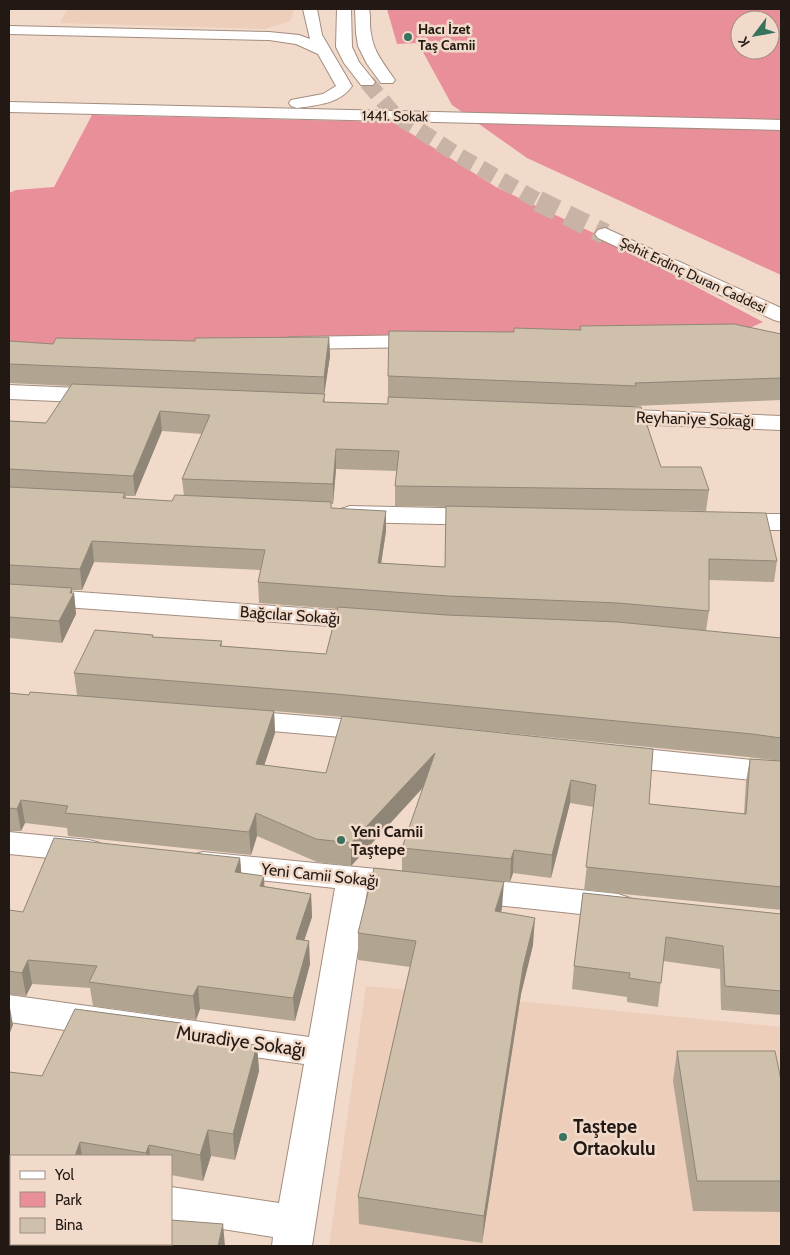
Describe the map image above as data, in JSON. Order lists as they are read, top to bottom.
{
  "streets": {
    "street": [
      "1441. Sokak",
      "Şehit Erdinç Duran Caddesi",
      "Reyhaniye Sokağı",
      "Bağcılar Sokağı",
      "Yeni Camii Sokağı",
      "Muradiye Sokağı"
    ]
  },
  "places": ["Hacı İzet Taş Camii", "Yeni Camii Taştepe", "Taştepe Ortaokulu"],
  "legend": ["Yol", "Park", "Bina"],
  "north": "bottom left"
}
